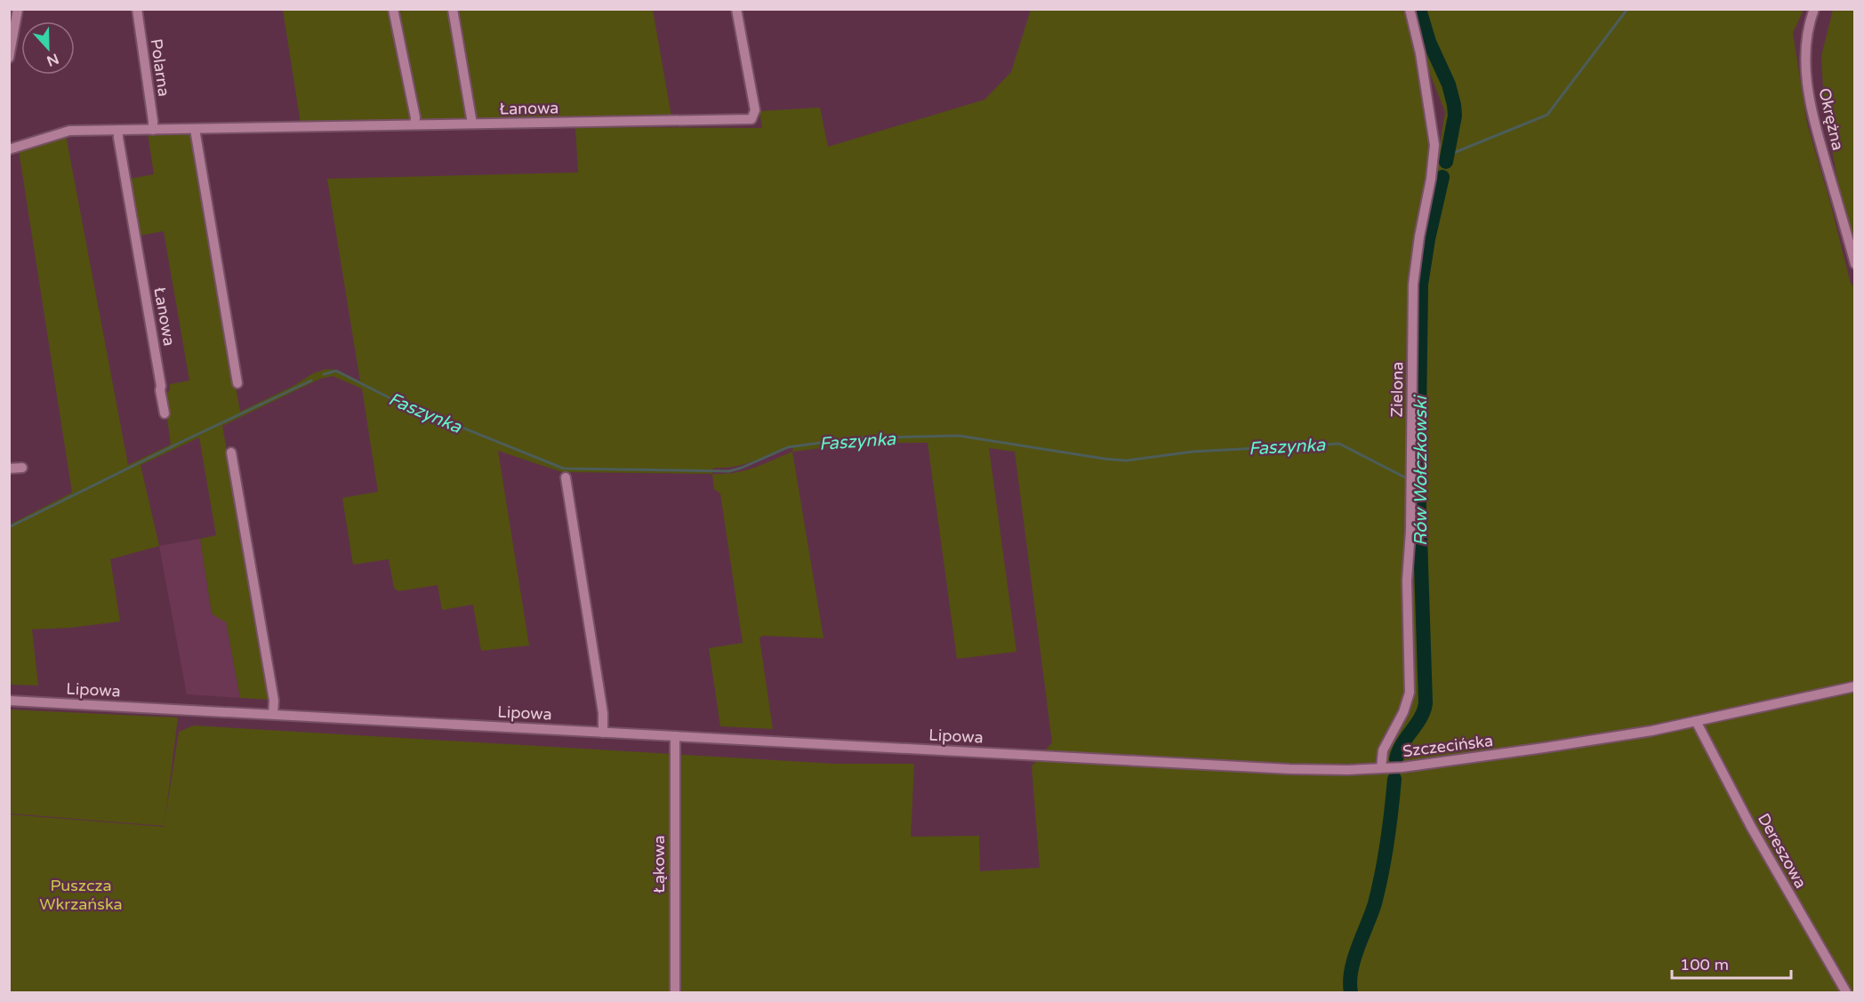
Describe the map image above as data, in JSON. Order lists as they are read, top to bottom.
{
  "streets": {
    "street": [
      "Polarna",
      "Łanowa",
      "Okrężna",
      "Zielona",
      "Lipowa",
      "Szczecińska",
      "Dereszowa",
      "Łąkowa"
    ]
  },
  "crossings": [
    ["Polarna", "Łanowa"],
    ["Zielona", "Szczecińska"],
    ["Lipowa", "Szczecińska"],
    ["Lipowa", "Łąkowa"],
    ["Szczecińska", "Dereszowa"]
  ],
  "water": ["Faszynka", "Rów Wołczkowski"],
  "parks": ["Puszcza Wkrzańska"],
  "scale_bar": "100 m",
  "north": "bottom"
}
